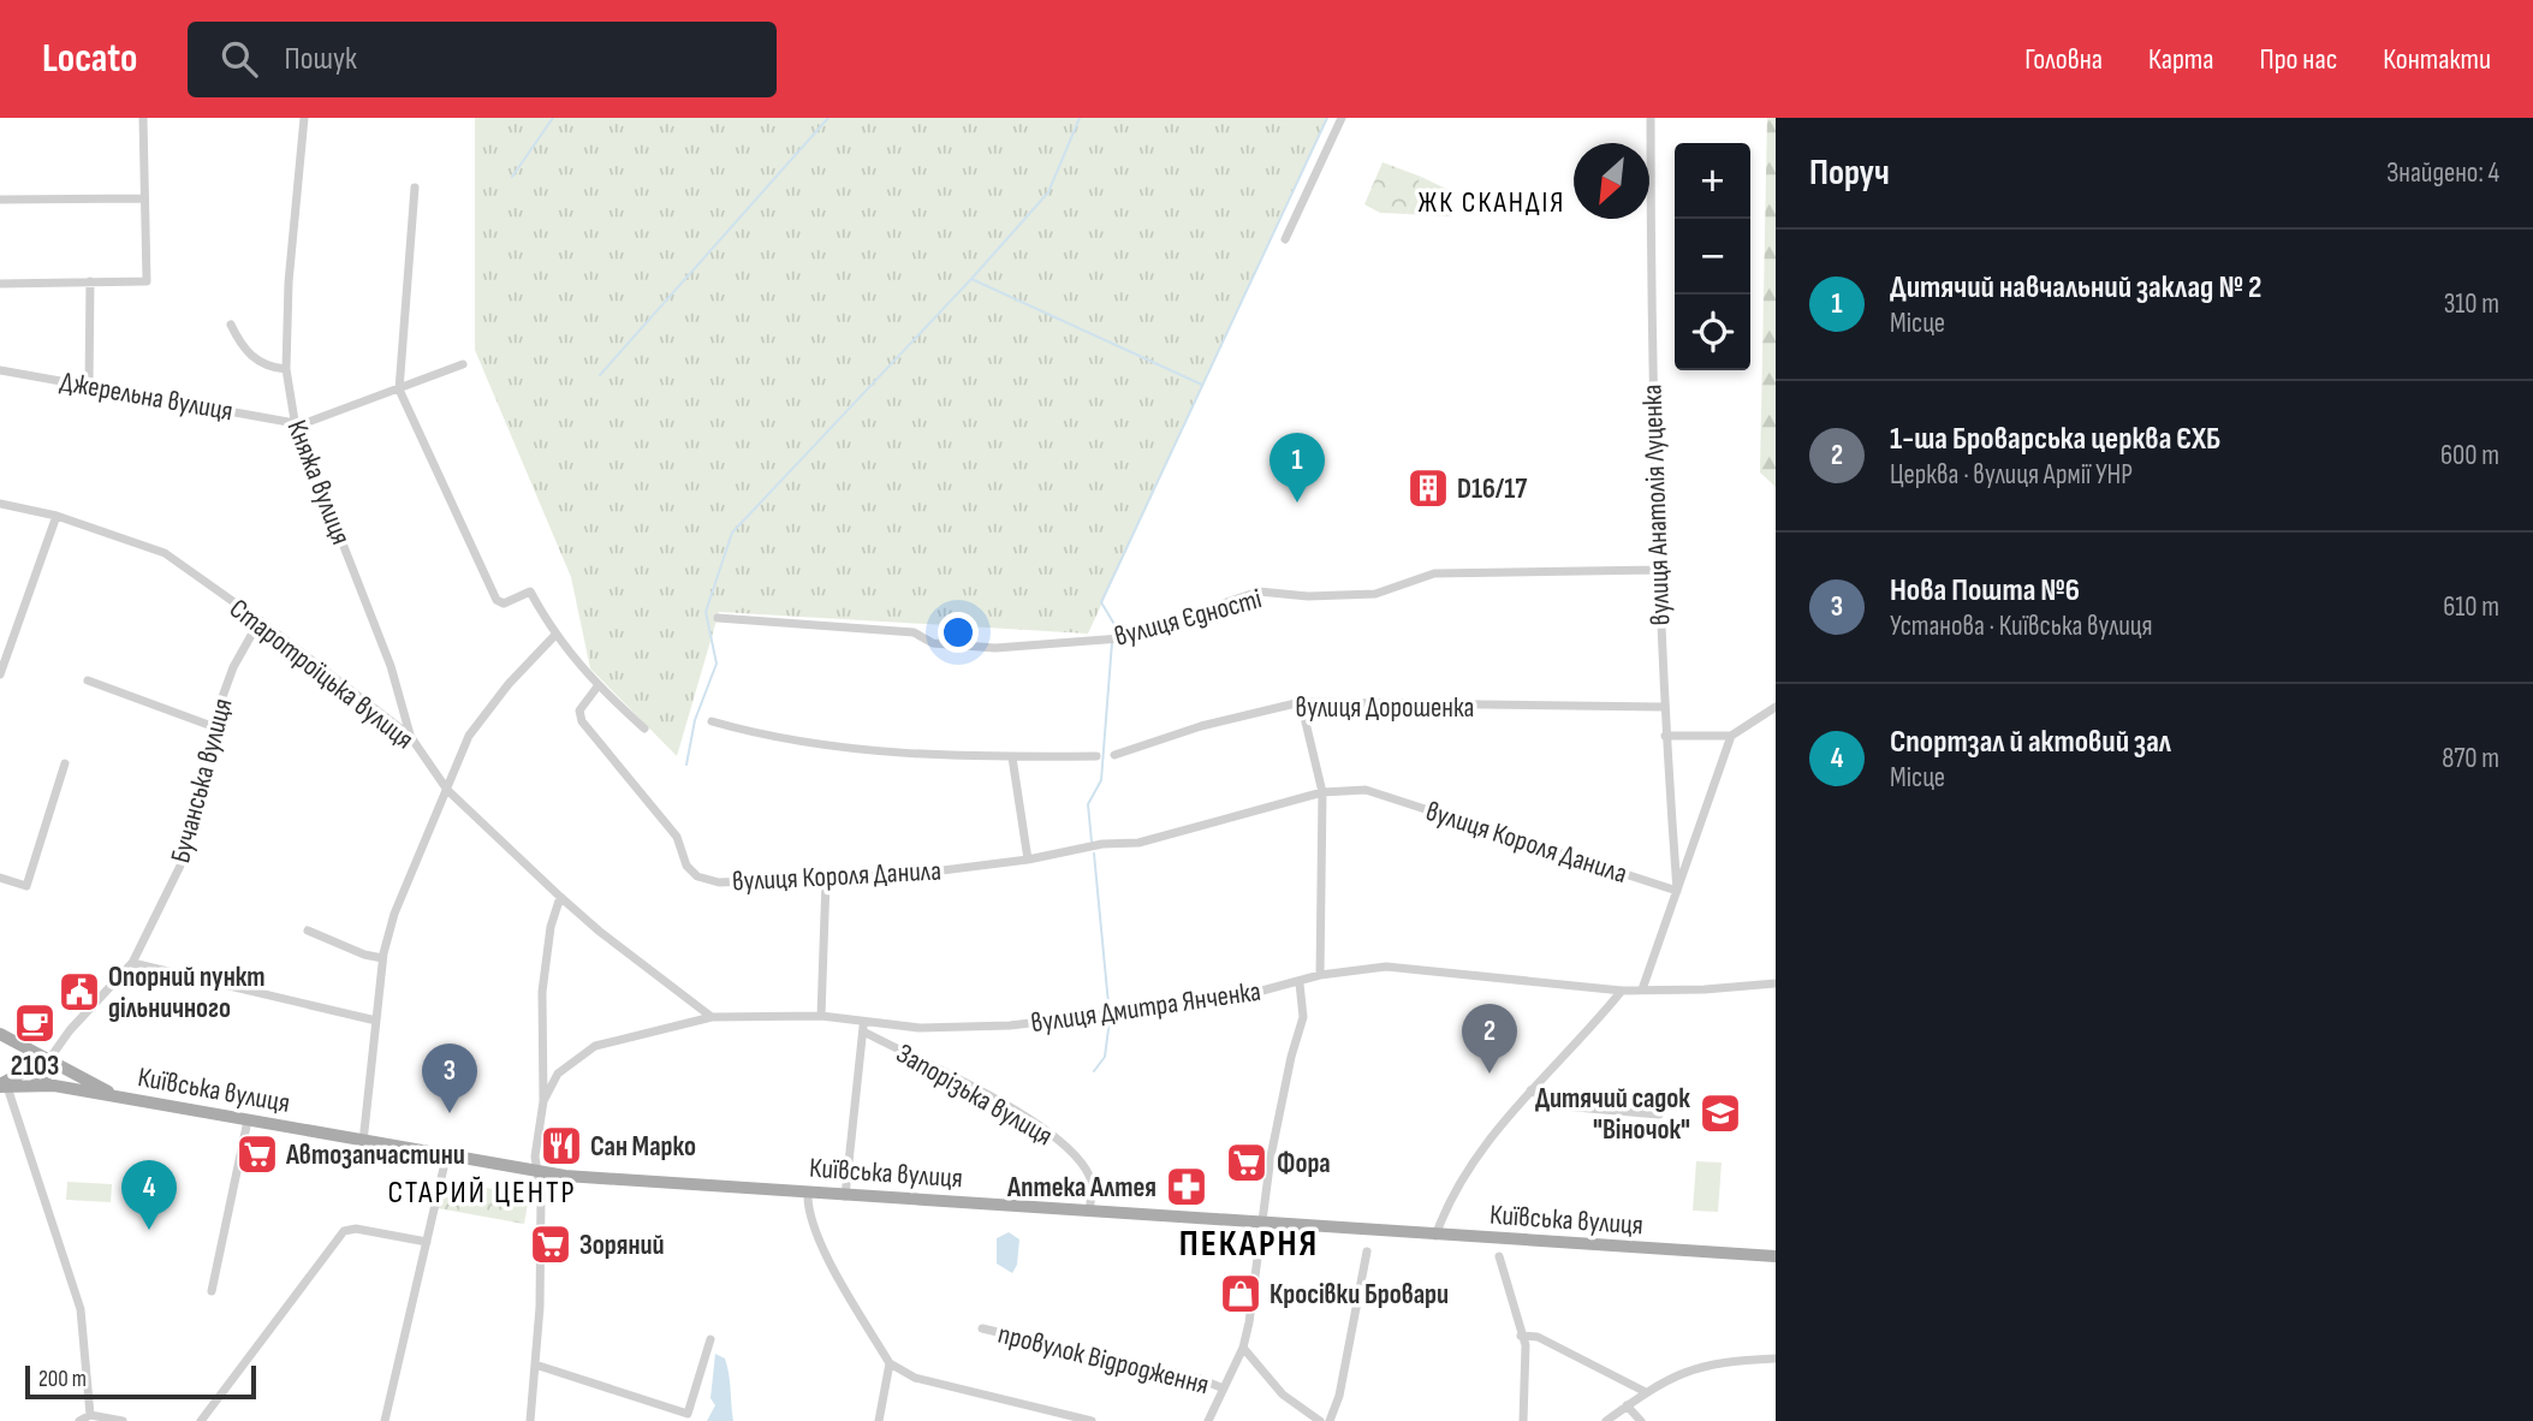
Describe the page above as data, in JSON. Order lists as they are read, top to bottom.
{
  "streets": {
    "main road": ["Київська вулиця"],
    "street": [
      "Джерельна вулиця",
      "Княжа вулиця",
      "вулиця Анатолія Луценка",
      "вулиця Єдності",
      "Старотроїцька вулиця",
      "вулиця Дорошенка",
      "Бучанська вулиця",
      "вулиця Короля Данила",
      "вулиця Дмитра Янченка",
      "Запорізька вулиця",
      "провулок Відродження"
    ]
  },
  "crossings": [
    ["Джерельна вулиця", "Княжа вулиця"],
    ["Княжа вулиця", "Старотроїцька вулиця"],
    ["вулиця Анатолія Луценка", "вулиця Єдності"],
    ["вулиця Анатолія Луценка", "вулиця Дорошенка"],
    ["вулиця Анатолія Луценка", "вулиця Короля Данила"],
    ["вулиця Анатолія Луценка", "вулиця Дмитра Янченка"],
    ["Старотроїцька вулиця", "Бучанська вулиця"],
    ["Старотроїцька вулиця", "вулиця Дмитра Янченка"],
    ["вулиця Дмитра Янченка", "Запорізька вулиця"],
    ["Київська вулиця", "Запорізька вулиця"]
  ],
  "districts": ["ЖК СКАНДІЯ", "СТАРИЙ ЦЕНТР", "ПЕКАРНЯ"],
  "places": {
    "building": ["D16/17"],
    "public building": ["Опорний пункт дільничного"],
    "cafe": ["2103"],
    "school or university": ["Дитячий садок \"Віночок\""],
    "restaurant": ["Сан Марко"],
    "supermarket": ["Автозапчастини", "Фора", "Зоряний"],
    "pharmacy": ["Аптека Алтея"],
    "shop": ["Кросівки Бровари"]
  },
  "scale_bar": "200 m",
  "north": "bottom left",
  "page": {
    "header": "Locato",
    "search": "Пошук",
    "nav": [
      "Головна",
      "Карта",
      "Про нас",
      "Контакти"
    ],
    "heading": ["Поруч", "Знайдено: 4"],
    "map_buttons": ["+", "−"],
    "list": [
      {
        "mark": "1",
        "name": "Дитячий навчальний заклад № 2",
        "note": "Місце",
        "value": "310 m"
      },
      {
        "mark": "2",
        "name": "1-ша Броварська церква ЄХБ",
        "note": "Церква · вулиця Армії УНР",
        "value": "600 m"
      },
      {
        "mark": "3",
        "name": "Нова Пошта №6",
        "note": "Установа · Київська вулиця",
        "value": "610 m"
      },
      {
        "mark": "4",
        "name": "Спортзал й актовий зал",
        "note": "Місце",
        "value": "870 m"
      }
    ],
    "pins": [
      "1",
      "2",
      "3",
      "4"
    ],
    "scale": "200 m"
  }
}
